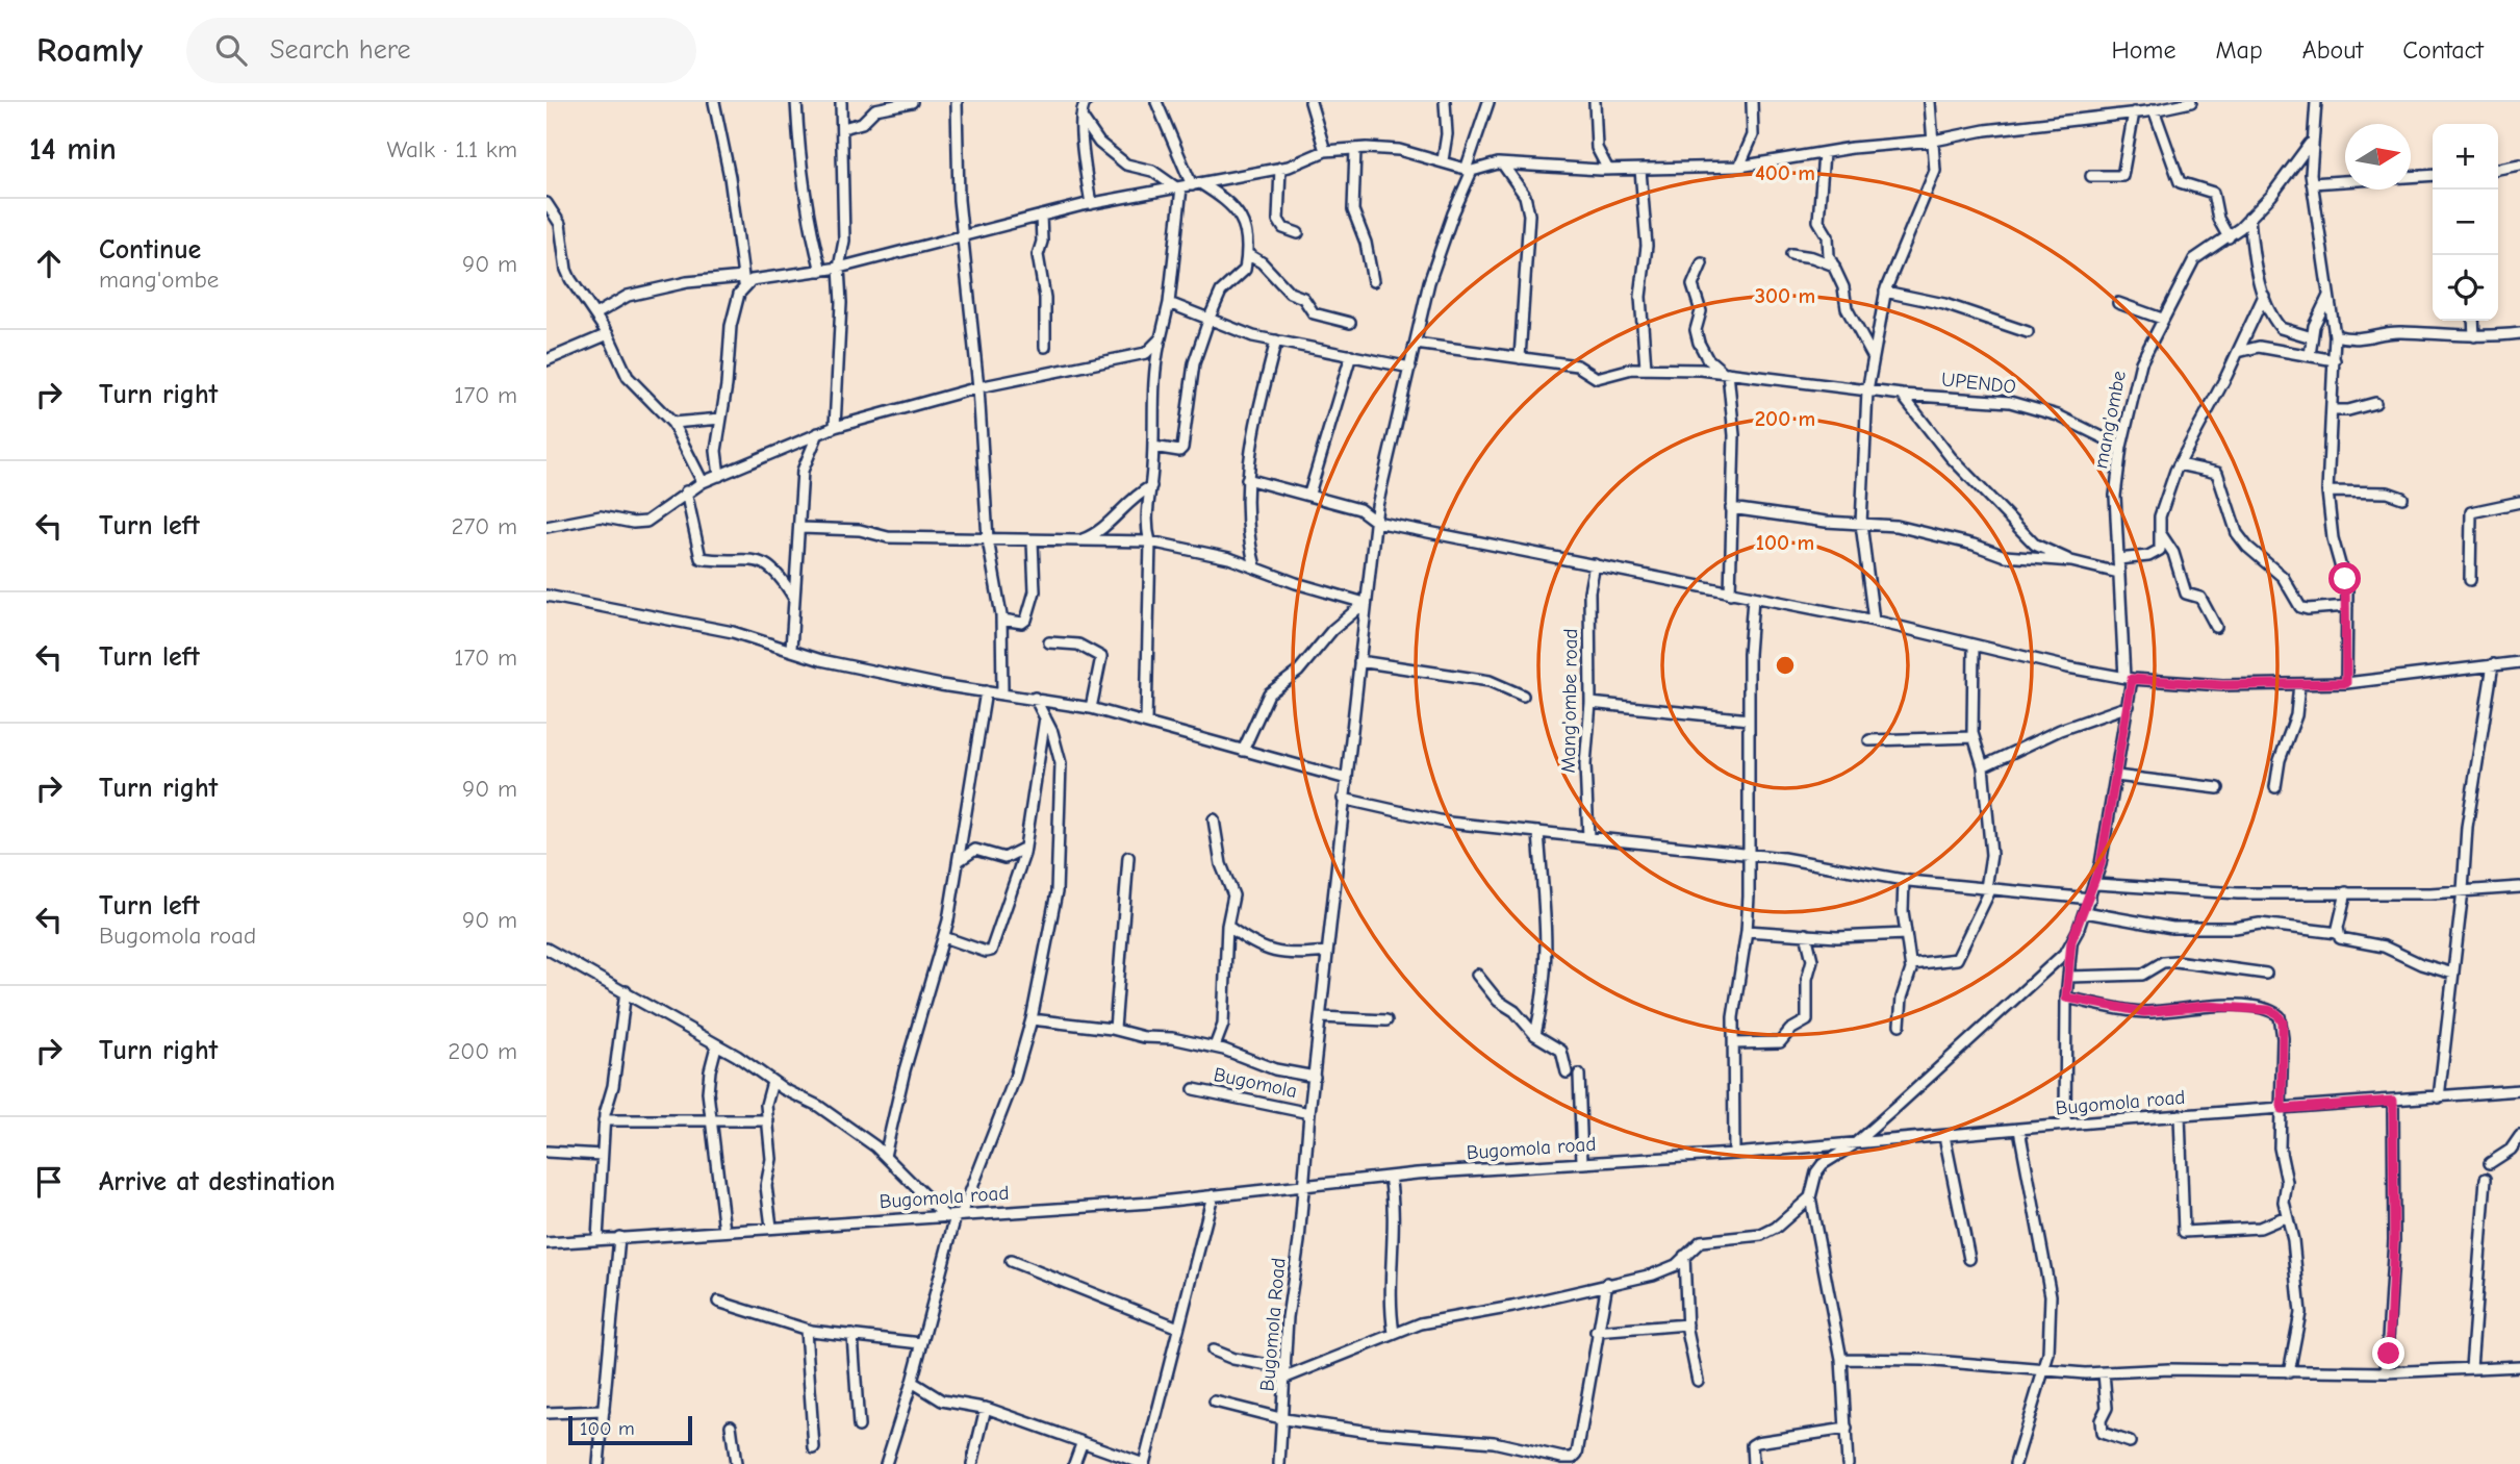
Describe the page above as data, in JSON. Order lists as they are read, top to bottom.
{
  "streets": {
    "street": [
      "UPENDO",
      "mang'ombe",
      "Mang'ombe road",
      "Bugomola",
      "Bugomola road",
      "Bugomola Road"
    ]
  },
  "crossings": [
    ["UPENDO", "mang'ombe"],
    ["UPENDO", "Bugomola Road"],
    ["Bugomola", "Bugomola Road"],
    ["Bugomola road", "Bugomola Road"]
  ],
  "scale_bar": "100 m",
  "north": "right",
  "page": {
    "header": "Roamly",
    "search": "Search here",
    "nav": [
      "Home",
      "Map",
      "About",
      "Contact"
    ],
    "heading": ["14 min", "Walk · 1.1 km"],
    "map_buttons": ["+", "−"],
    "list": [
      ["Continue", "mang'ombe", "90 m"],
      ["Turn right", "170 m"],
      ["Turn left", "270 m"],
      ["Turn left", "170 m"],
      ["Turn right", "90 m"],
      ["Turn left", "Bugomola road", "90 m"],
      ["Turn right", "200 m"],
      "Arrive at destination"
    ],
    "scale": "100 m"
  },
  "rings": [
    "400 m",
    "300 m",
    "200 m",
    "100 m"
  ]
}
